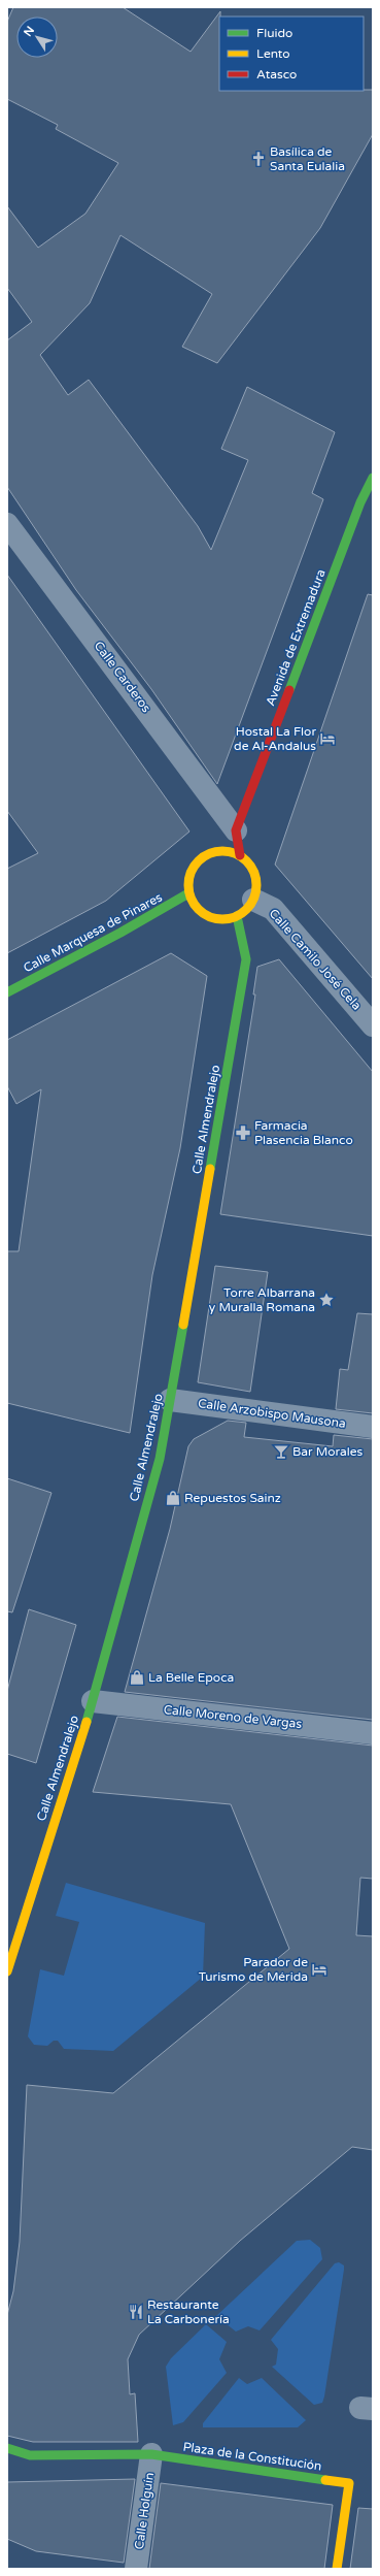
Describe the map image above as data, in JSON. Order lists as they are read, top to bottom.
{
  "streets": {
    "main road": [
      "Avenida de Extremadura",
      "Calle Marquesa de Pinares",
      "Calle Almendralejo",
      "Plaza de la Constitución"
    ],
    "street": [
      "Calle Carderos",
      "Calle Camilo José Cela",
      "Calle Arzobispo Mausona",
      "Calle Moreno de Vargas",
      "Calle Holguín"
    ]
  },
  "crossings": [
    ["Avenida de Extremadura", "Calle Carderos"],
    ["Calle Marquesa de Pinares", "Calle Camilo José Cela"],
    ["Calle Marquesa de Pinares", "Calle Almendralejo"],
    ["Calle Camilo José Cela", "Calle Almendralejo"],
    ["Calle Almendralejo", "Calle Arzobispo Mausona"],
    ["Calle Almendralejo", "Calle Moreno de Vargas"],
    ["Plaza de la Constitución", "Calle Holguín"]
  ],
  "places": {
    "church": ["Basílica de Santa Eulalia"],
    "hotel": ["Hostal La Flor de Al-Andalus", "Parador de Turismo de Mérida"],
    "pharmacy": ["Farmacia Plasencia Blanco"],
    "place": ["Torre Albarrana y Muralla Romana"],
    "bar": ["Bar Morales"],
    "shop": ["Repuestos Sainz", "La Belle Epoca"],
    "restaurant": ["Restaurante La Carbonería"]
  },
  "legend": ["Fluido", "Lento", "Atasco"],
  "north": "top left"
}
